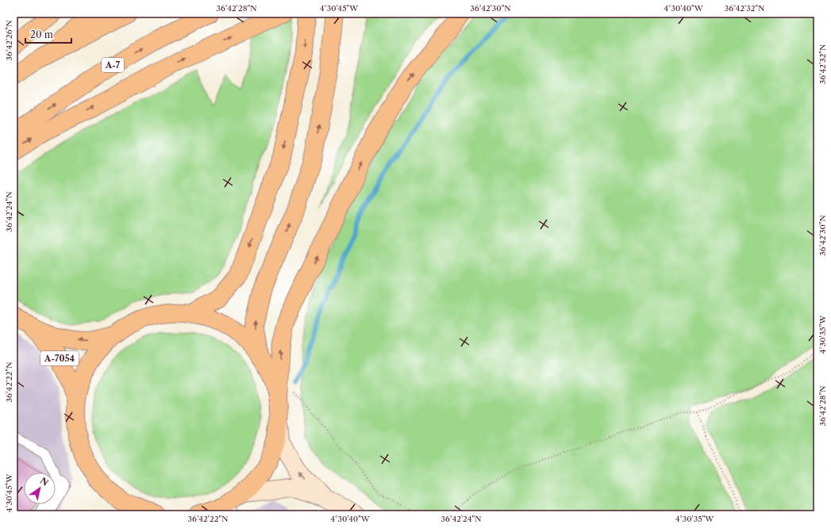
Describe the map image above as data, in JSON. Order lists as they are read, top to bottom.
{
  "streets": {
    "main road": ["A-7", "A-7054"]
  },
  "scale_bar": "20 m",
  "north": "top right",
  "coordinates": [
    "36°42'28\"N",
    "4°30'45\"W",
    "36°42'30\"N",
    "4°30'40\"W",
    "36°42'32\"N",
    "36°42'26\"N",
    "36°42'24\"N",
    "4°30'35\"W",
    "36°42'22\"N"
  ]
}
